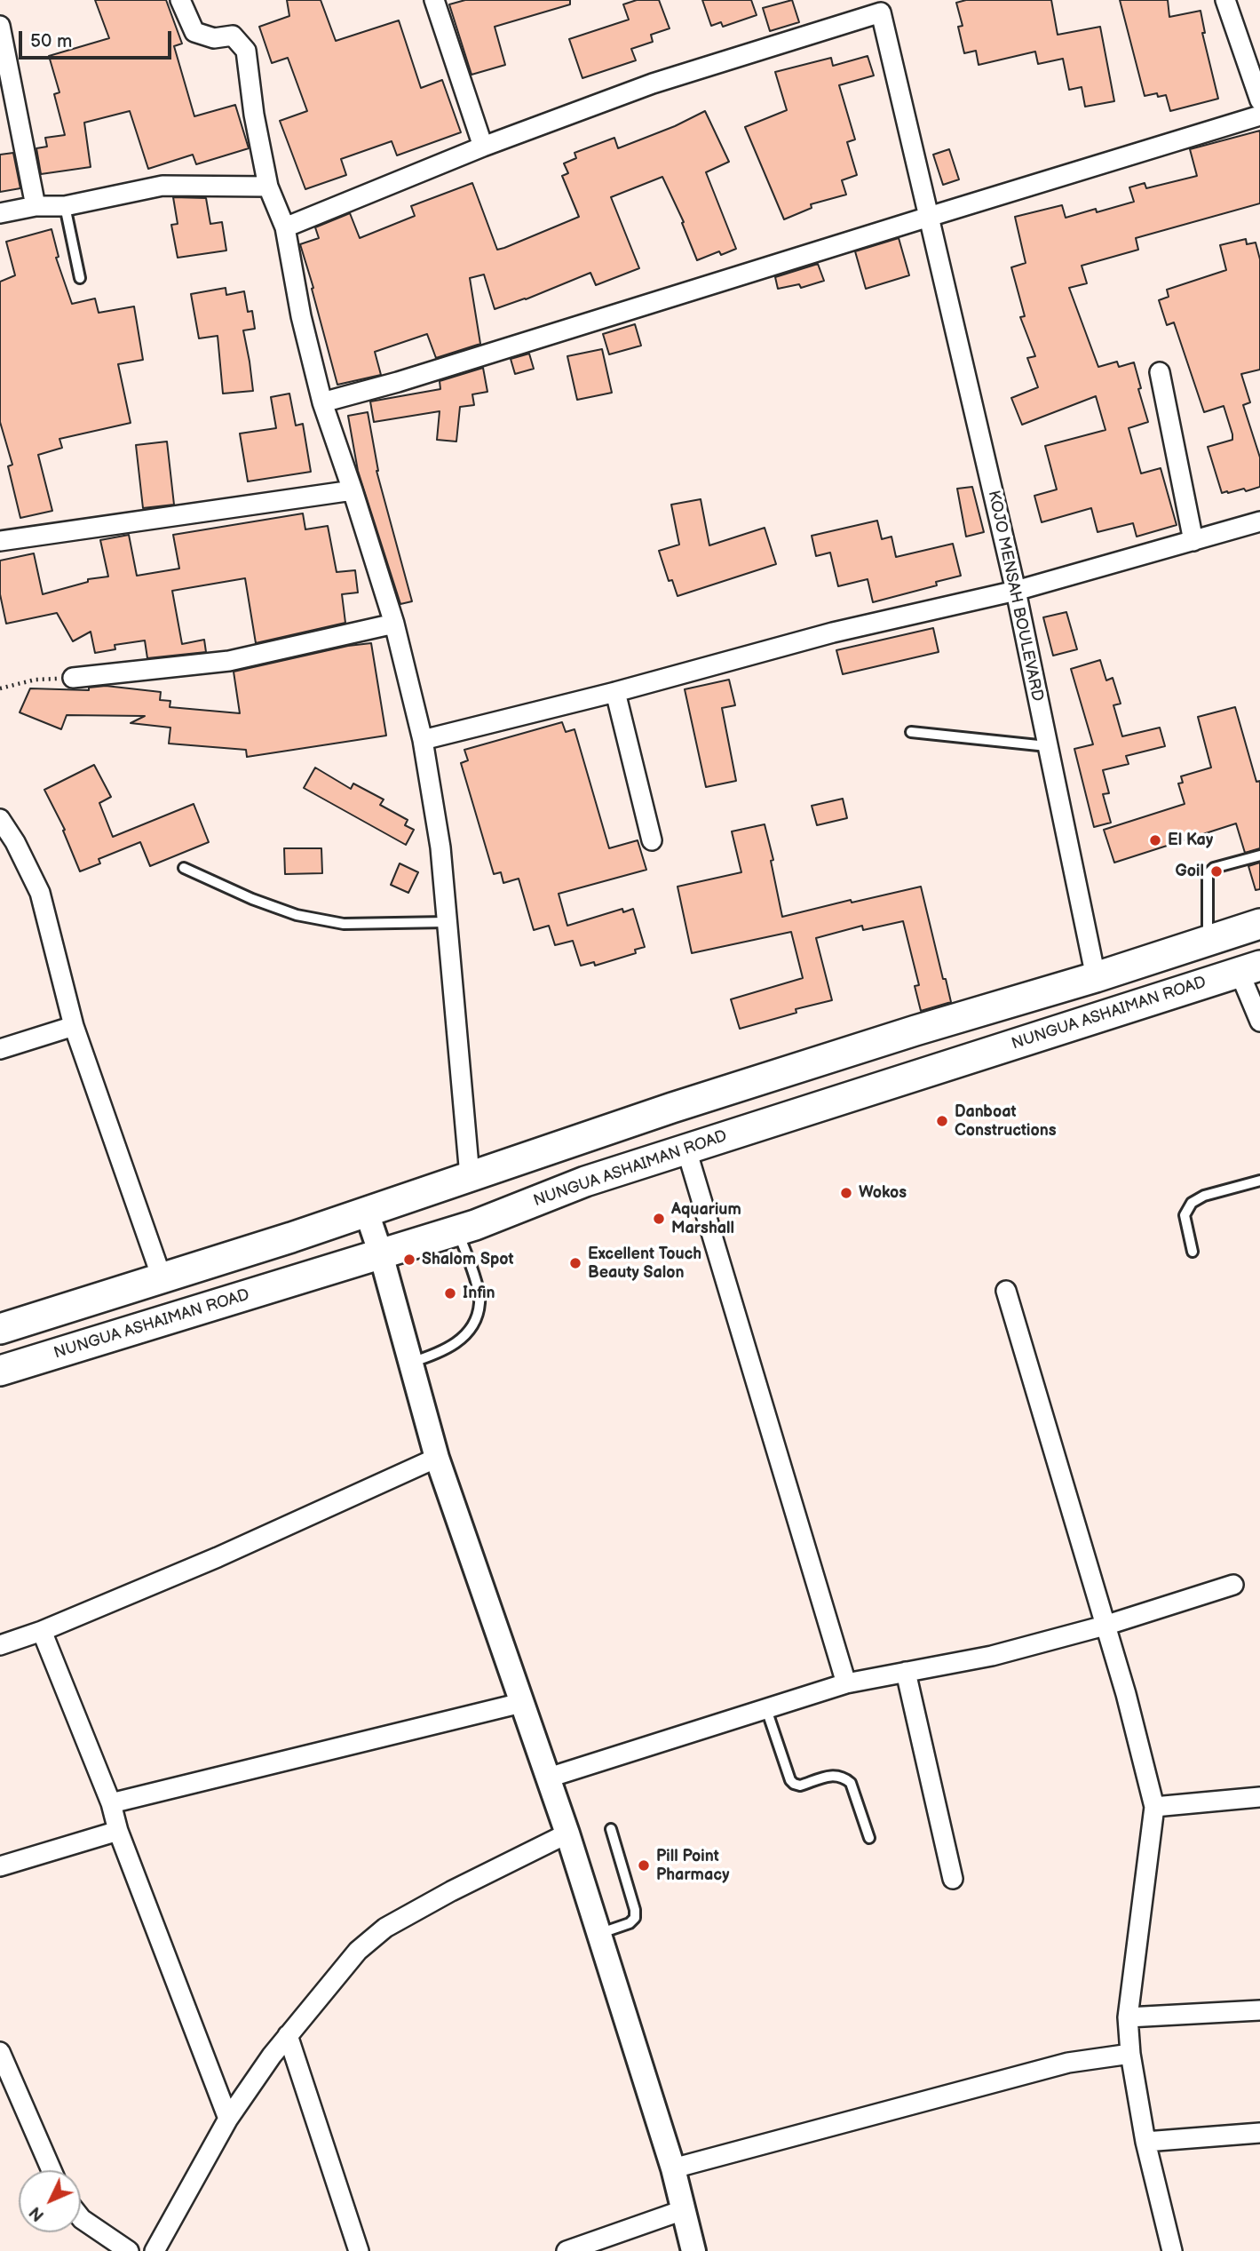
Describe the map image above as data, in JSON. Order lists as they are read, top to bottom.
{
  "streets": {
    "main road": ["NUNGUA ASHAIMAN ROAD"],
    "street": ["KOJO MENSAH BOULEVARD"]
  },
  "places": [
    "El Kay",
    "Goil",
    "Danboat Constructions",
    "Wokos",
    "Aquarium Marshall",
    "Shalom Spot",
    "Excellent Touch Beauty Salon",
    "Infin",
    "Pill Point Pharmacy"
  ],
  "scale_bar": "50 m",
  "north": "bottom left"
}
